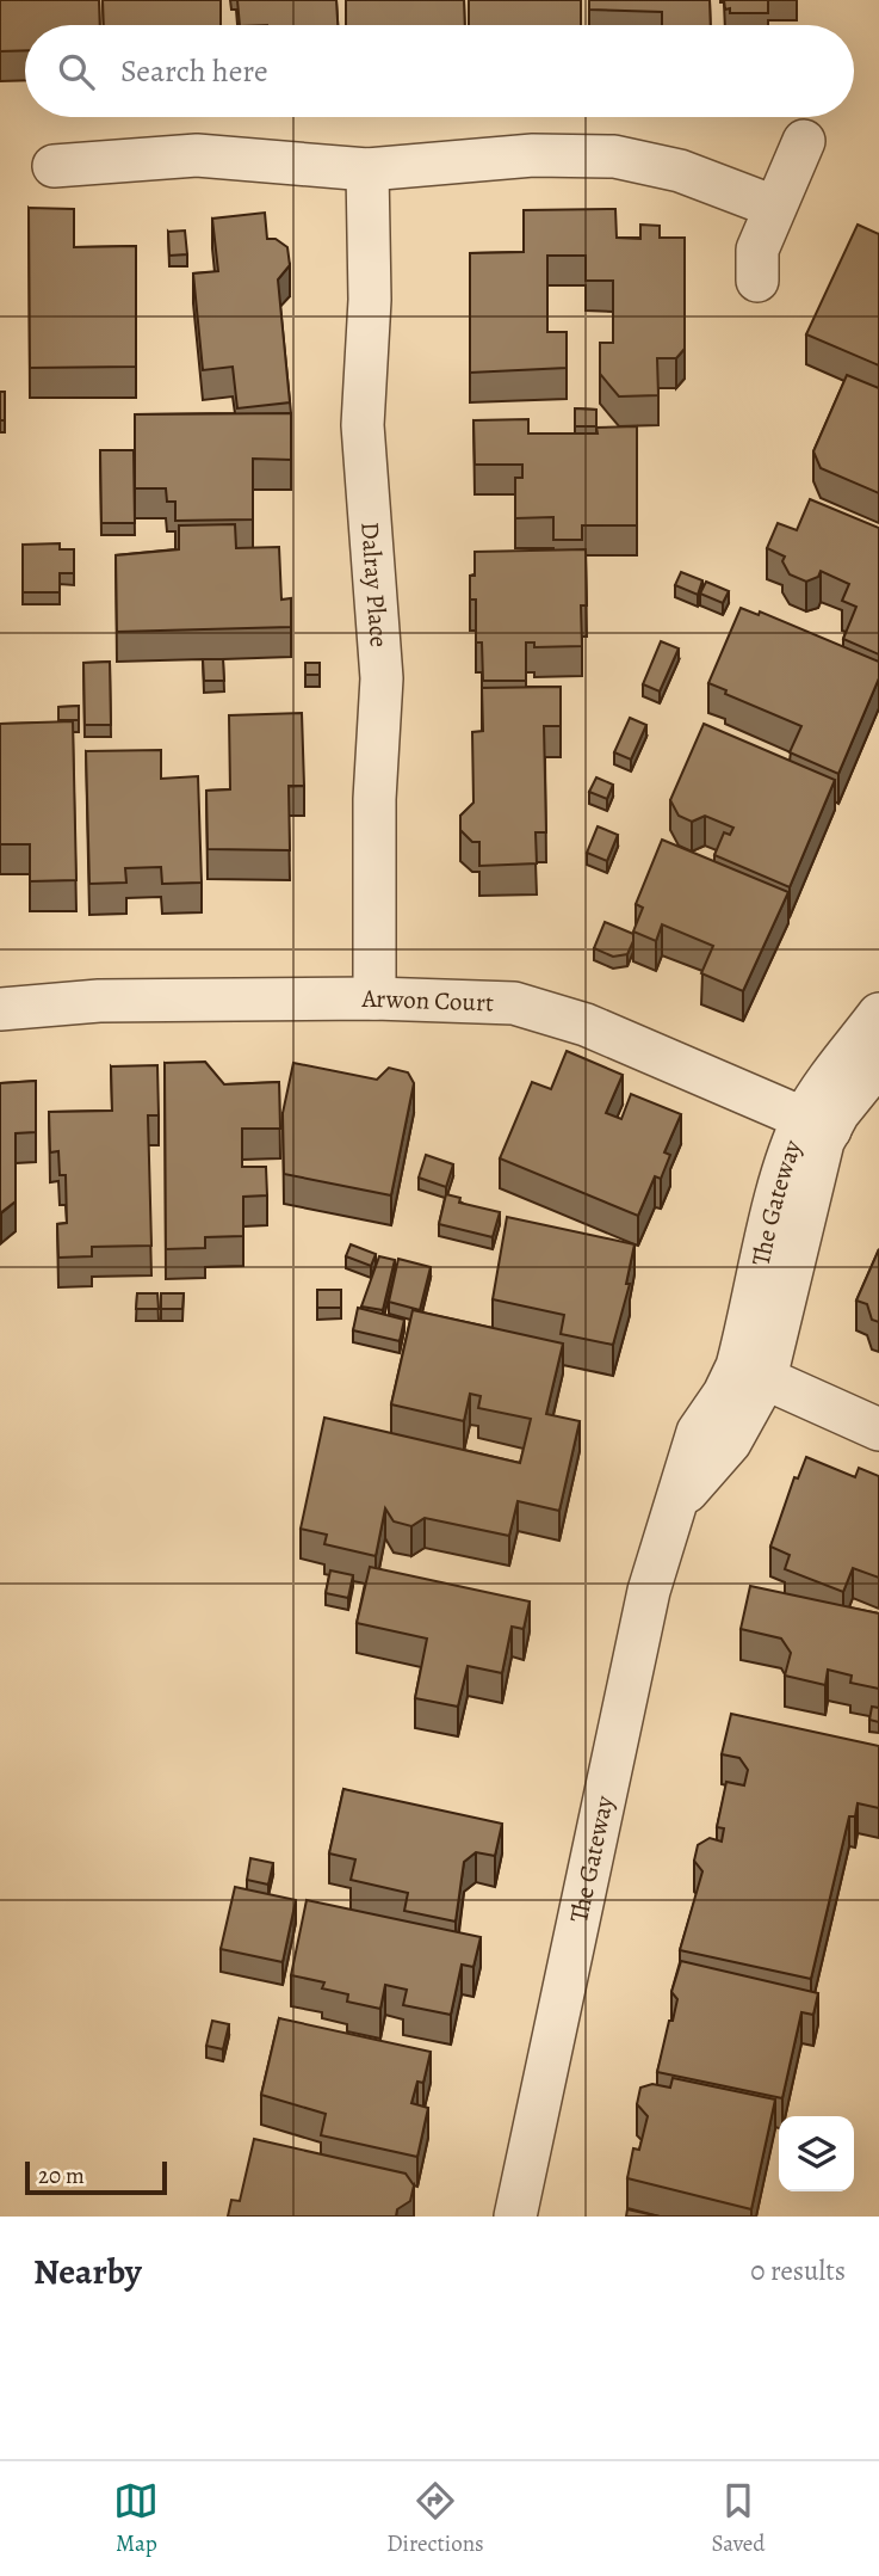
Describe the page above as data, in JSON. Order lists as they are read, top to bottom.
{
  "streets": {
    "street": ["Dalray Place", "Arwon Court", "The Gateway"]
  },
  "crossings": [
    ["Dalray Place", "Arwon Court"],
    ["Arwon Court", "The Gateway"]
  ],
  "scale_bar": "20 m",
  "page": {
    "search": "Search here",
    "scale": "20 m",
    "heading": ["Nearby", "0 results"],
    "nav": ["Map", "Directions", "Saved"]
  }
}
